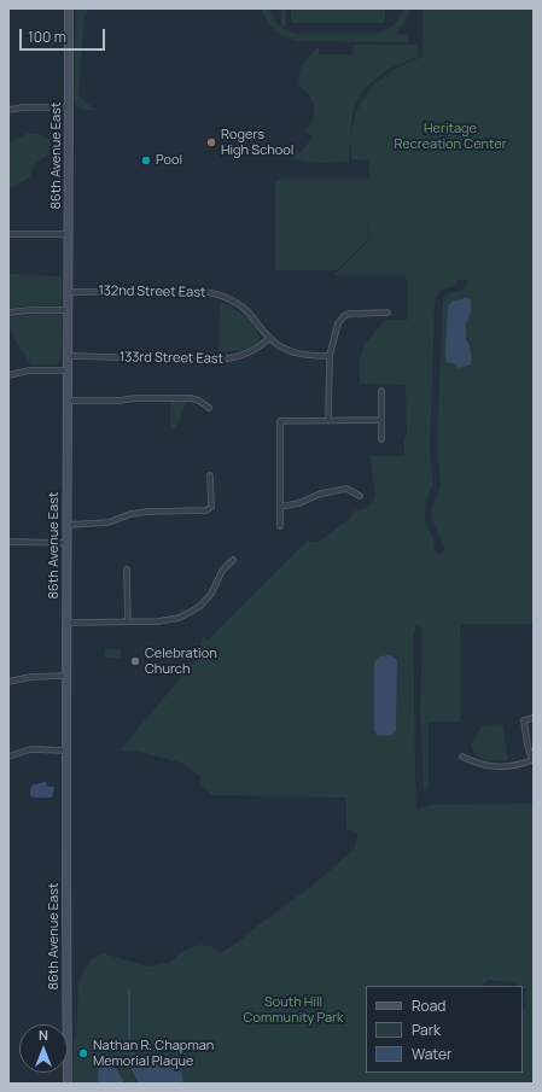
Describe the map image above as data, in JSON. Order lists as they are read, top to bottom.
{
  "streets": {
    "street": ["86th Avenue East", "132nd Street East", "133rd Street East"]
  },
  "crossings": [
    ["86th Avenue East", "132nd Street East"],
    ["86th Avenue East", "133rd Street East"],
    ["132nd Street East", "133rd Street East"]
  ],
  "parks": ["Heritage Recreation Center", "South Hill Community Park"],
  "places": [
    "Rogers High School",
    "Pool",
    "Celebration Church",
    "Nathan R. Chapman Memorial Plaque"
  ],
  "legend": ["Road", "Park", "Water"],
  "scale_bar": "100 m",
  "north": "top"
}
